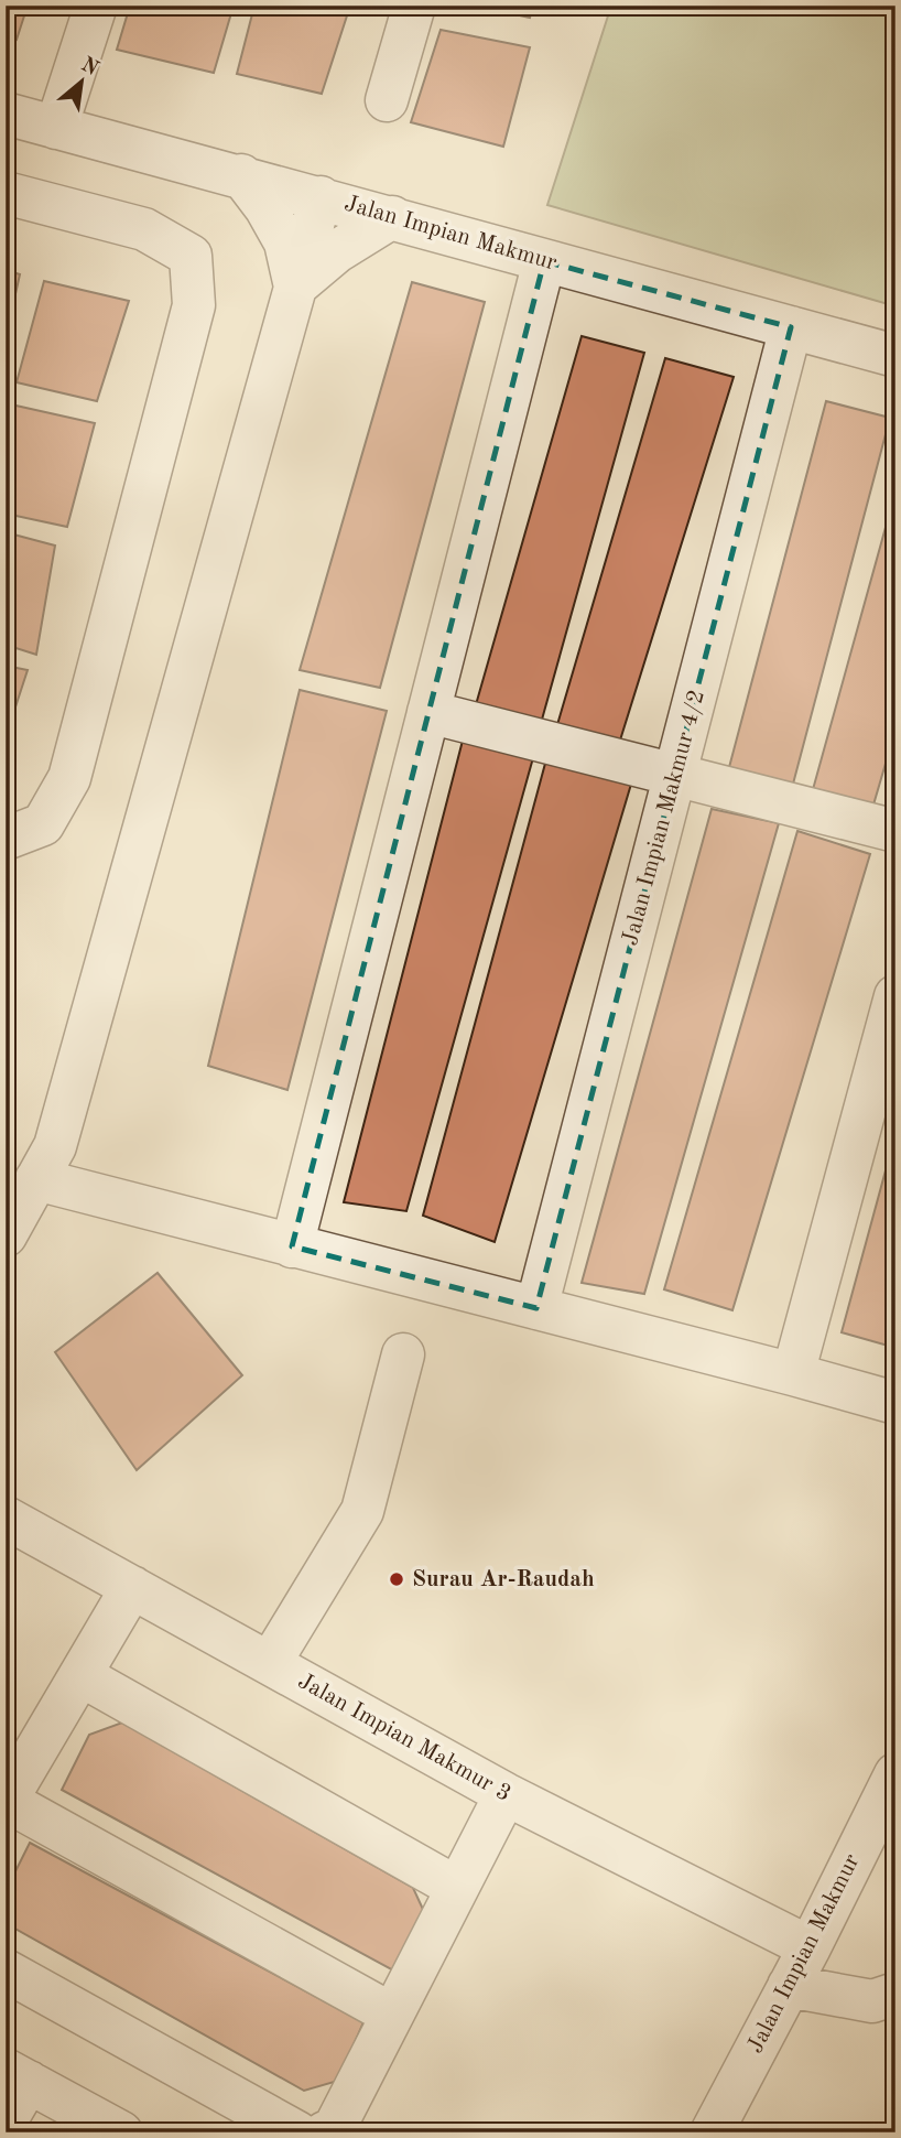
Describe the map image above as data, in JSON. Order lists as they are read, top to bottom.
{
  "streets": {
    "street": ["Jalan Impian Makmur", "Jalan Impian Makmur 4/2", "Jalan Impian Makmur 3"]
  },
  "crossings": [
    ["Jalan Impian Makmur", "Jalan Impian Makmur 4/2"],
    ["Jalan Impian Makmur", "Jalan Impian Makmur 3"]
  ],
  "places": ["Surau Ar-Raudah"],
  "north": "top right"
}
